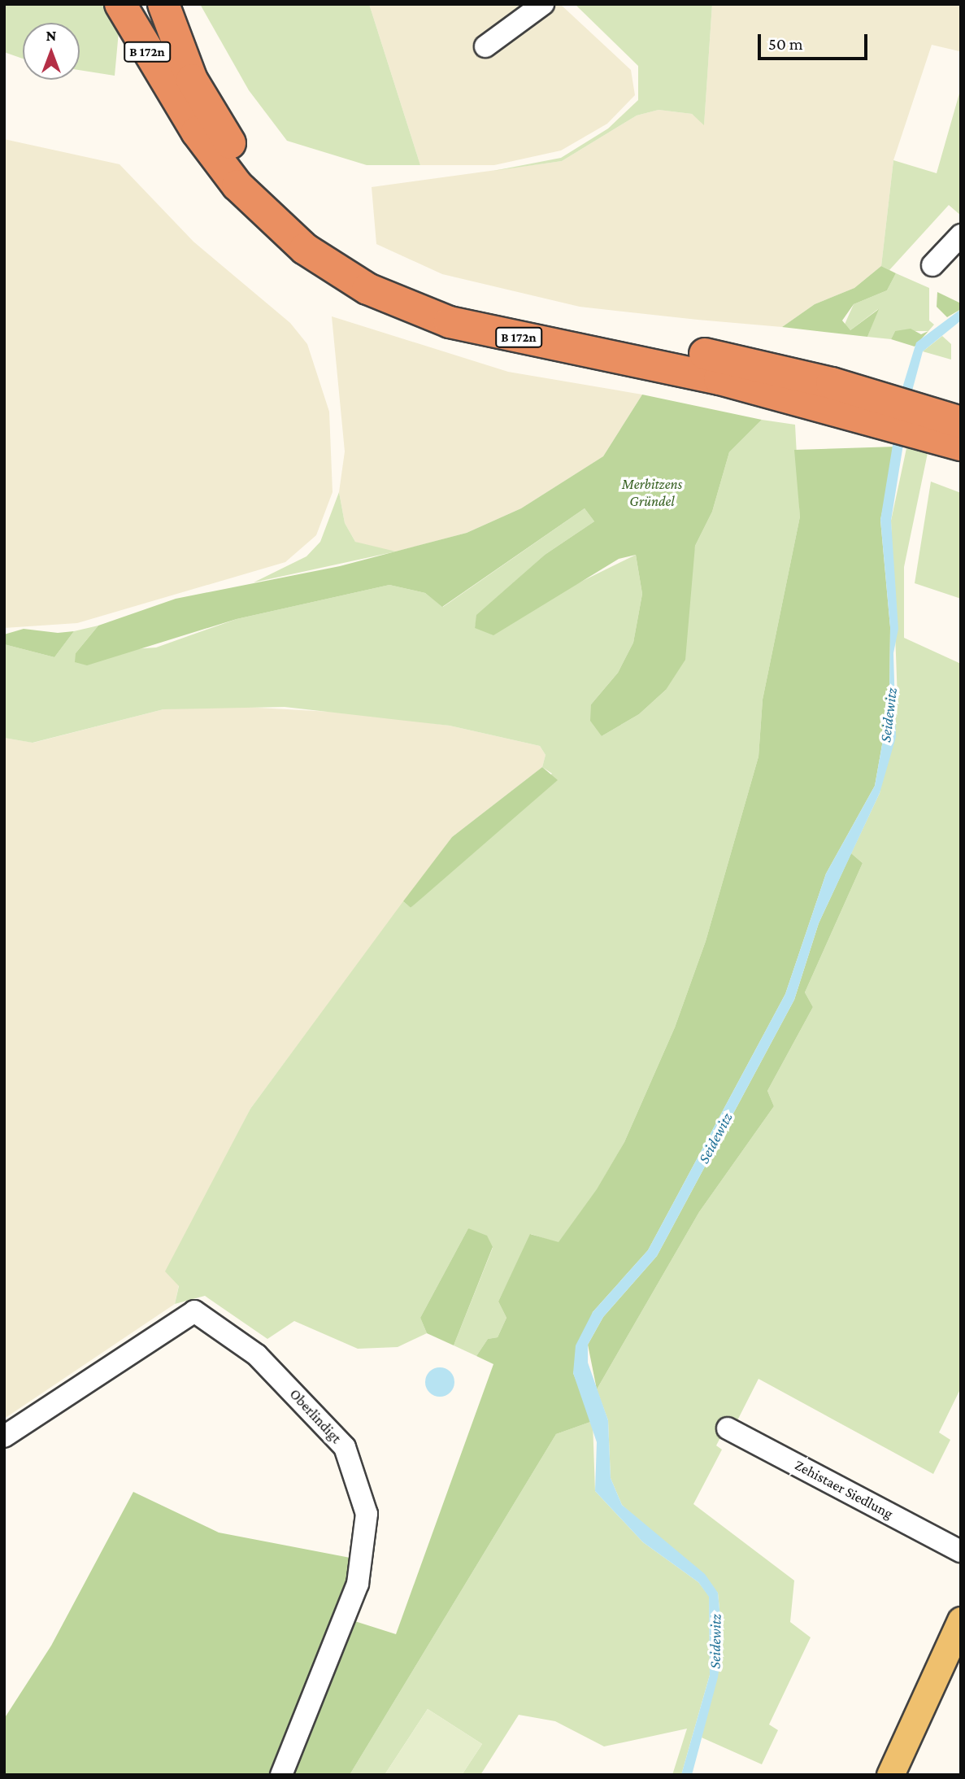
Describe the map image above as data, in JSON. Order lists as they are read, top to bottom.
{
  "streets": {
    "highway": ["B 172n"],
    "street": ["Oberlindigt", "Zehistaer Siedlung"]
  },
  "water": ["Seidewitz"],
  "parks": ["Merbitzens Gründel"],
  "scale_bar": "50 m",
  "north": "top"
}
